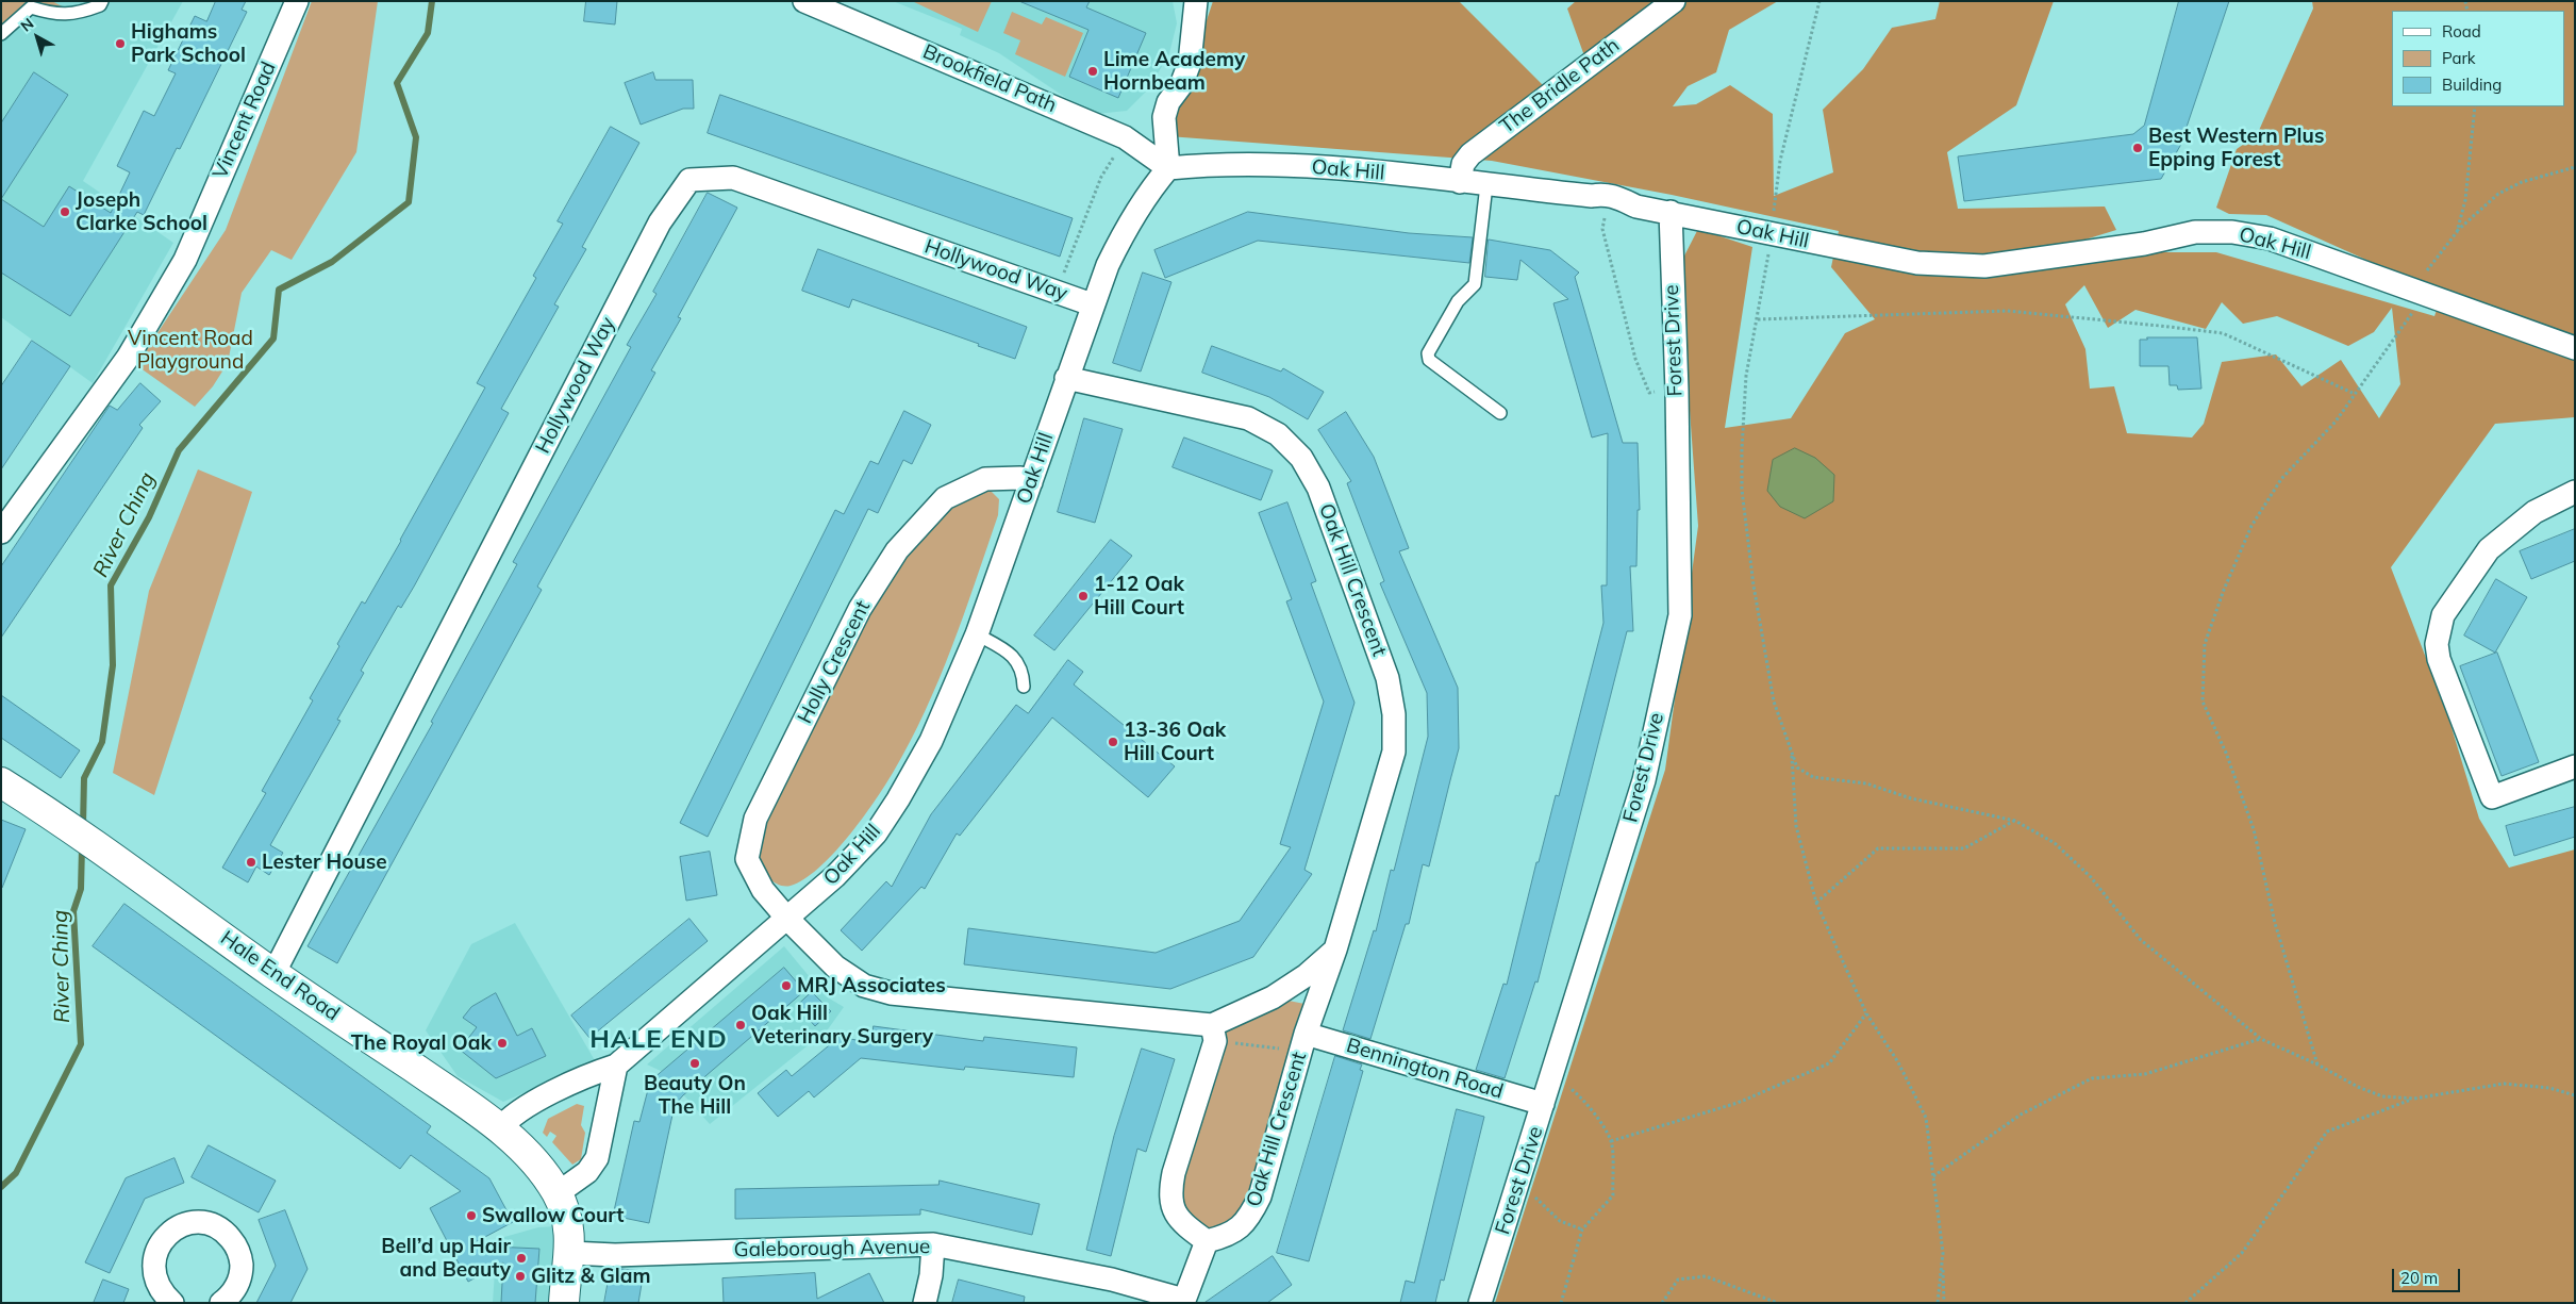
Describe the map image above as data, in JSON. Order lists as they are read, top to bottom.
{
  "streets": {
    "street": [
      "Brookfield Path",
      "The Bridle Path",
      "Vincent Road",
      "Oak Hill",
      "Hollywood Way",
      "Forest Drive",
      "Oak Hill Crescent",
      "Holly Crescent",
      "Hale End Road",
      "Bennington Road",
      "Galeborough Avenue"
    ]
  },
  "crossings": [
    ["Brookfield Path", "Oak Hill"],
    ["The Bridle Path", "Oak Hill"],
    ["Oak Hill", "Hollywood Way"],
    ["Oak Hill", "Forest Drive"],
    ["Oak Hill", "Oak Hill Crescent"],
    ["Oak Hill", "Holly Crescent"],
    ["Oak Hill", "Hale End Road"],
    ["Hollywood Way", "Hale End Road"],
    ["Forest Drive", "Bennington Road"],
    ["Oak Hill Crescent", "Bennington Road"],
    ["Hale End Road", "Galeborough Avenue"]
  ],
  "districts": ["HALE END"],
  "water": ["River Ching"],
  "parks": ["Vincent Road Playground"],
  "places": [
    "Highams Park School",
    "Lime Academy Hornbeam",
    "Best Western Plus Epping Forest",
    "Joseph Clarke School",
    "1-12 Oak Hill Court",
    "13-36 Oak Hill Court",
    "Lester House",
    "MRJ Associates",
    "Oak Hill Veterinary Surgery",
    "The Royal Oak",
    "Beauty On The Hill",
    "Swallow Court",
    "Bell’d up Hair and Beauty",
    "Glitz & Glam"
  ],
  "legend": ["Road", "Park", "Building"],
  "scale_bar": "20 m",
  "north": "top left"
}
